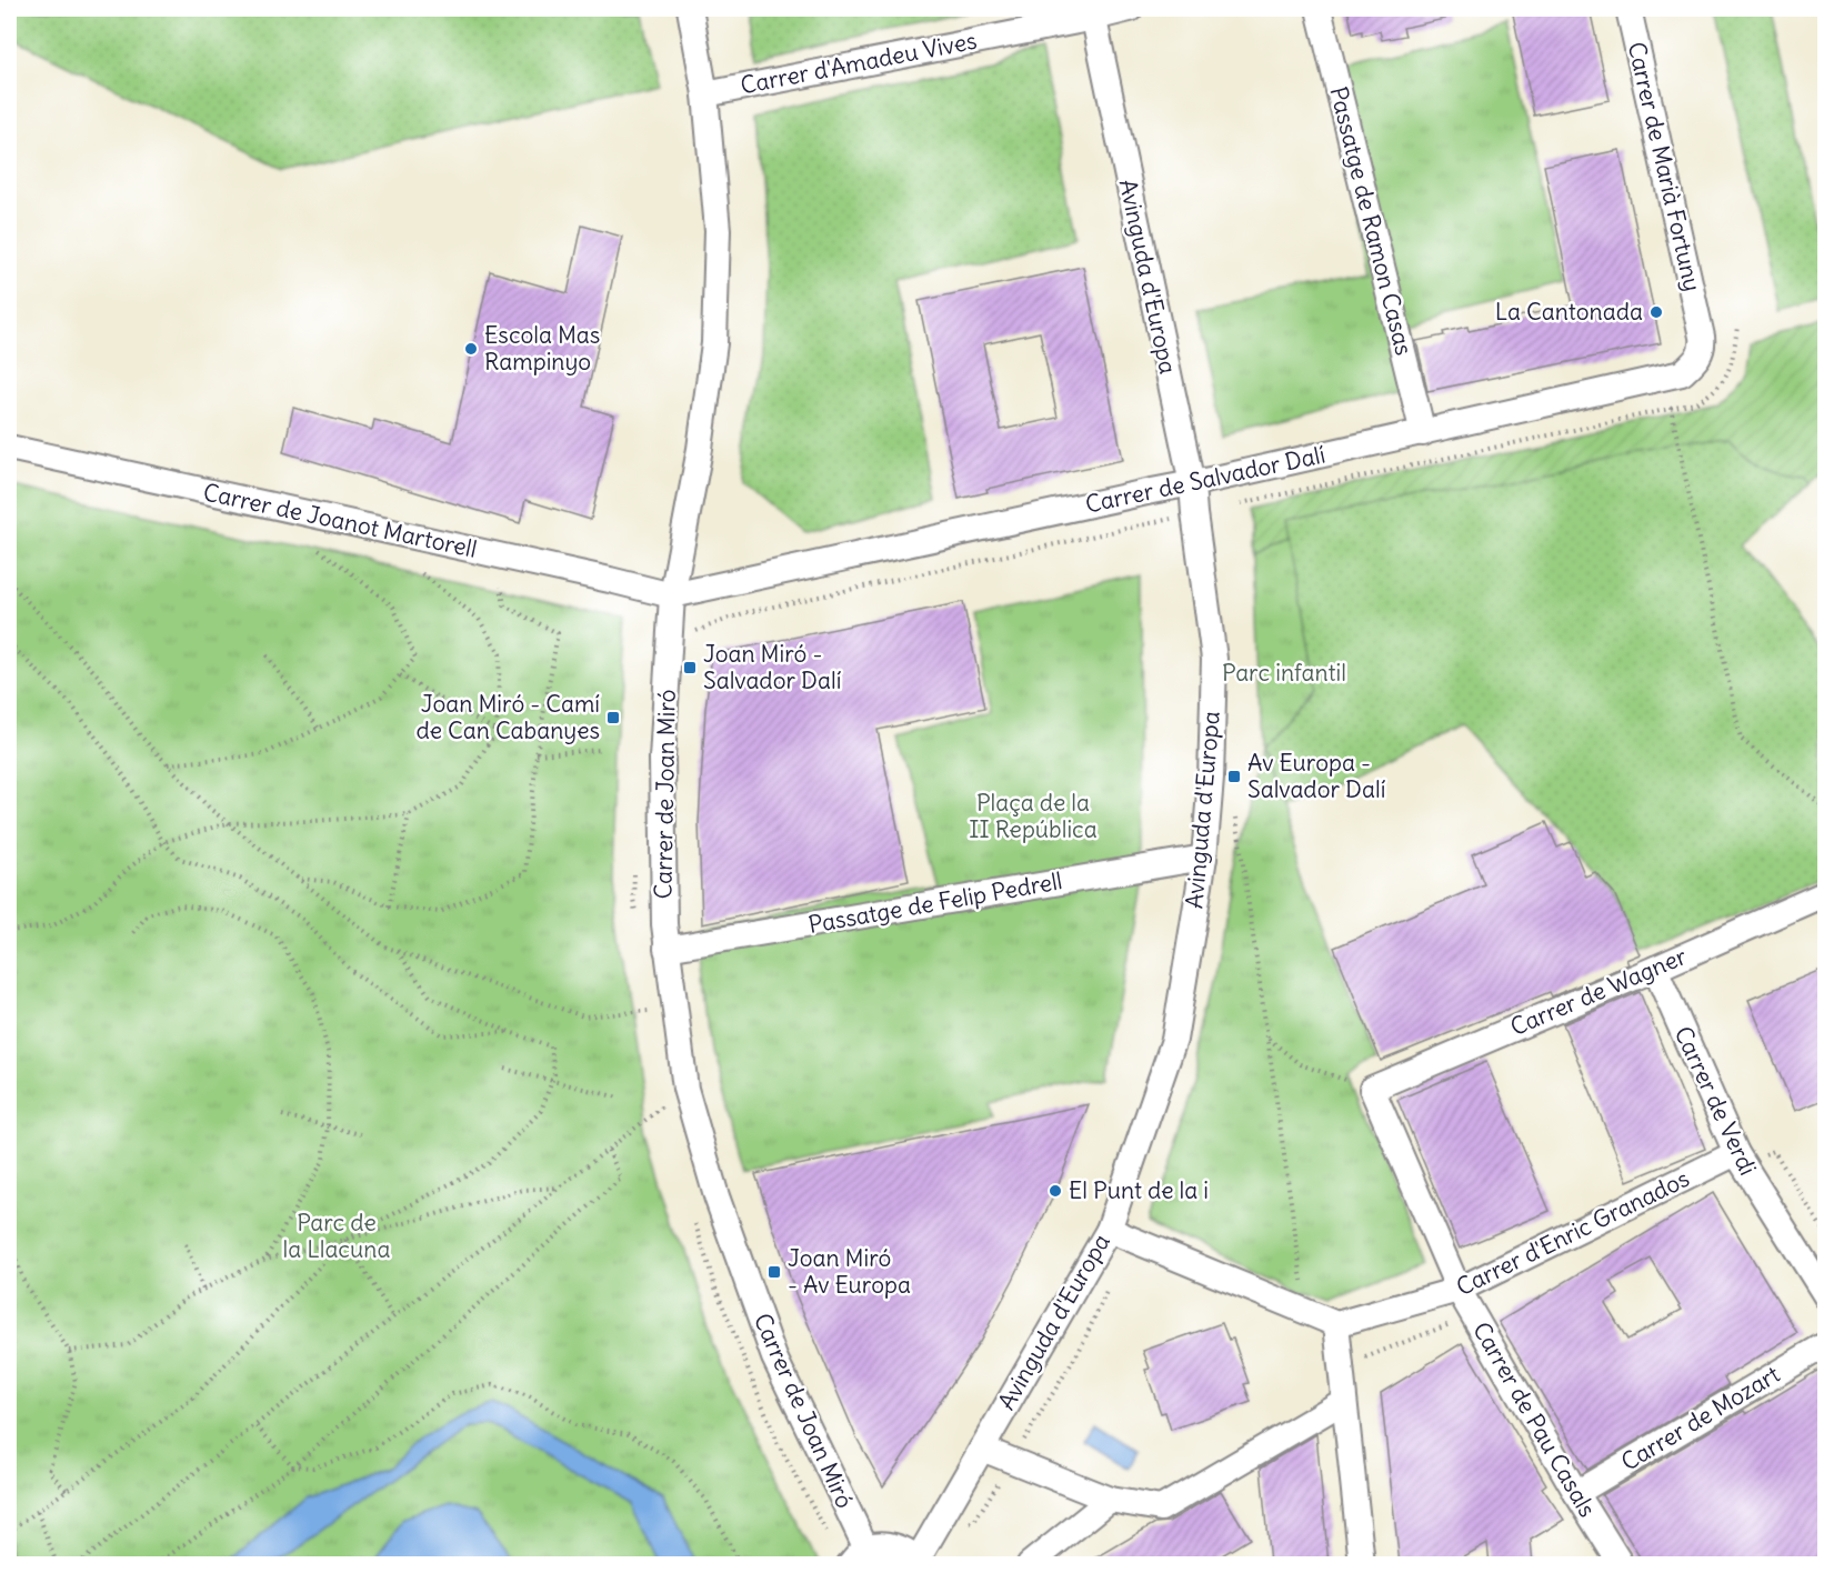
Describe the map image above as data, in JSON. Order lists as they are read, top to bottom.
{
  "streets": {
    "street": [
      "Carrer d'Amadeu Vives",
      "Carrer de Marià Fortuny",
      "Passatge de Ramon Casas",
      "Avinguda d'Europa",
      "Carrer de Salvador Dalí",
      "Carrer de Joanot Martorell",
      "Carrer de Joan Miró",
      "Passatge de Felip Pedrell",
      "Carrer de Wagner",
      "Carrer de Verdi",
      "Carrer d'Enric Granados",
      "Carrer de Mozart",
      "Carrer de Pau Casals"
    ]
  },
  "crossings": [
    ["Carrer d'Amadeu Vives", "Avinguda d'Europa"],
    ["Carrer d'Amadeu Vives", "Carrer de Joan Miró"],
    ["Carrer de Marià Fortuny", "Carrer de Salvador Dalí"],
    ["Passatge de Ramon Casas", "Carrer de Salvador Dalí"],
    ["Avinguda d'Europa", "Carrer de Salvador Dalí"],
    ["Avinguda d'Europa", "Passatge de Felip Pedrell"],
    ["Carrer de Salvador Dalí", "Carrer de Joanot Martorell"],
    ["Carrer de Salvador Dalí", "Carrer de Joan Miró"],
    ["Carrer de Joanot Martorell", "Carrer de Joan Miró"],
    ["Carrer de Joan Miró", "Passatge de Felip Pedrell"],
    ["Carrer de Wagner", "Carrer de Verdi"],
    ["Carrer de Wagner", "Carrer de Pau Casals"],
    ["Carrer de Verdi", "Carrer d'Enric Granados"],
    ["Carrer d'Enric Granados", "Carrer de Pau Casals"],
    ["Carrer de Mozart", "Carrer de Pau Casals"]
  ],
  "parks": ["Parc infantil", "Plaça de la II República", "Parc de la Llacuna"],
  "places": {
    "other": ["La Cantonada", "Escola Mas Rampinyo", "El Punt de la i"],
    "transit": [
      "Joan Miró - Salvador Dalí",
      "Joan Miró - Camí de Can Cabanyes",
      "Av Europa - Salvador Dalí",
      "Joan Miró - Av Europa"
    ]
  }
}
